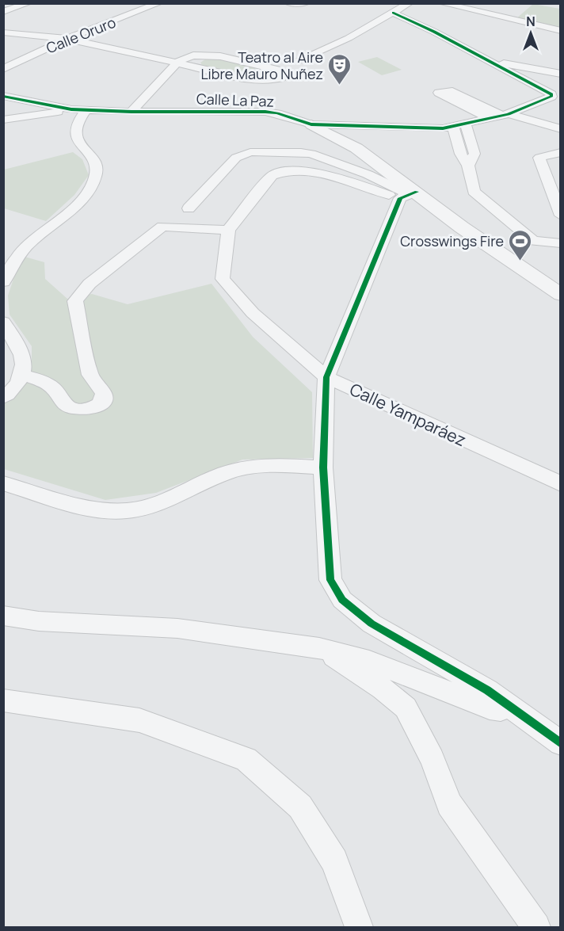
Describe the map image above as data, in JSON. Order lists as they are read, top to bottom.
{
  "streets": {
    "street": ["Calle Oruro", "Calle La Paz", "Calle Yamparáez"]
  },
  "places": {
    "theatre": ["Teatro al Aire Libre Mauro Nuñez"],
    "sports": ["Crosswings Fire"]
  },
  "north": "top"
}
